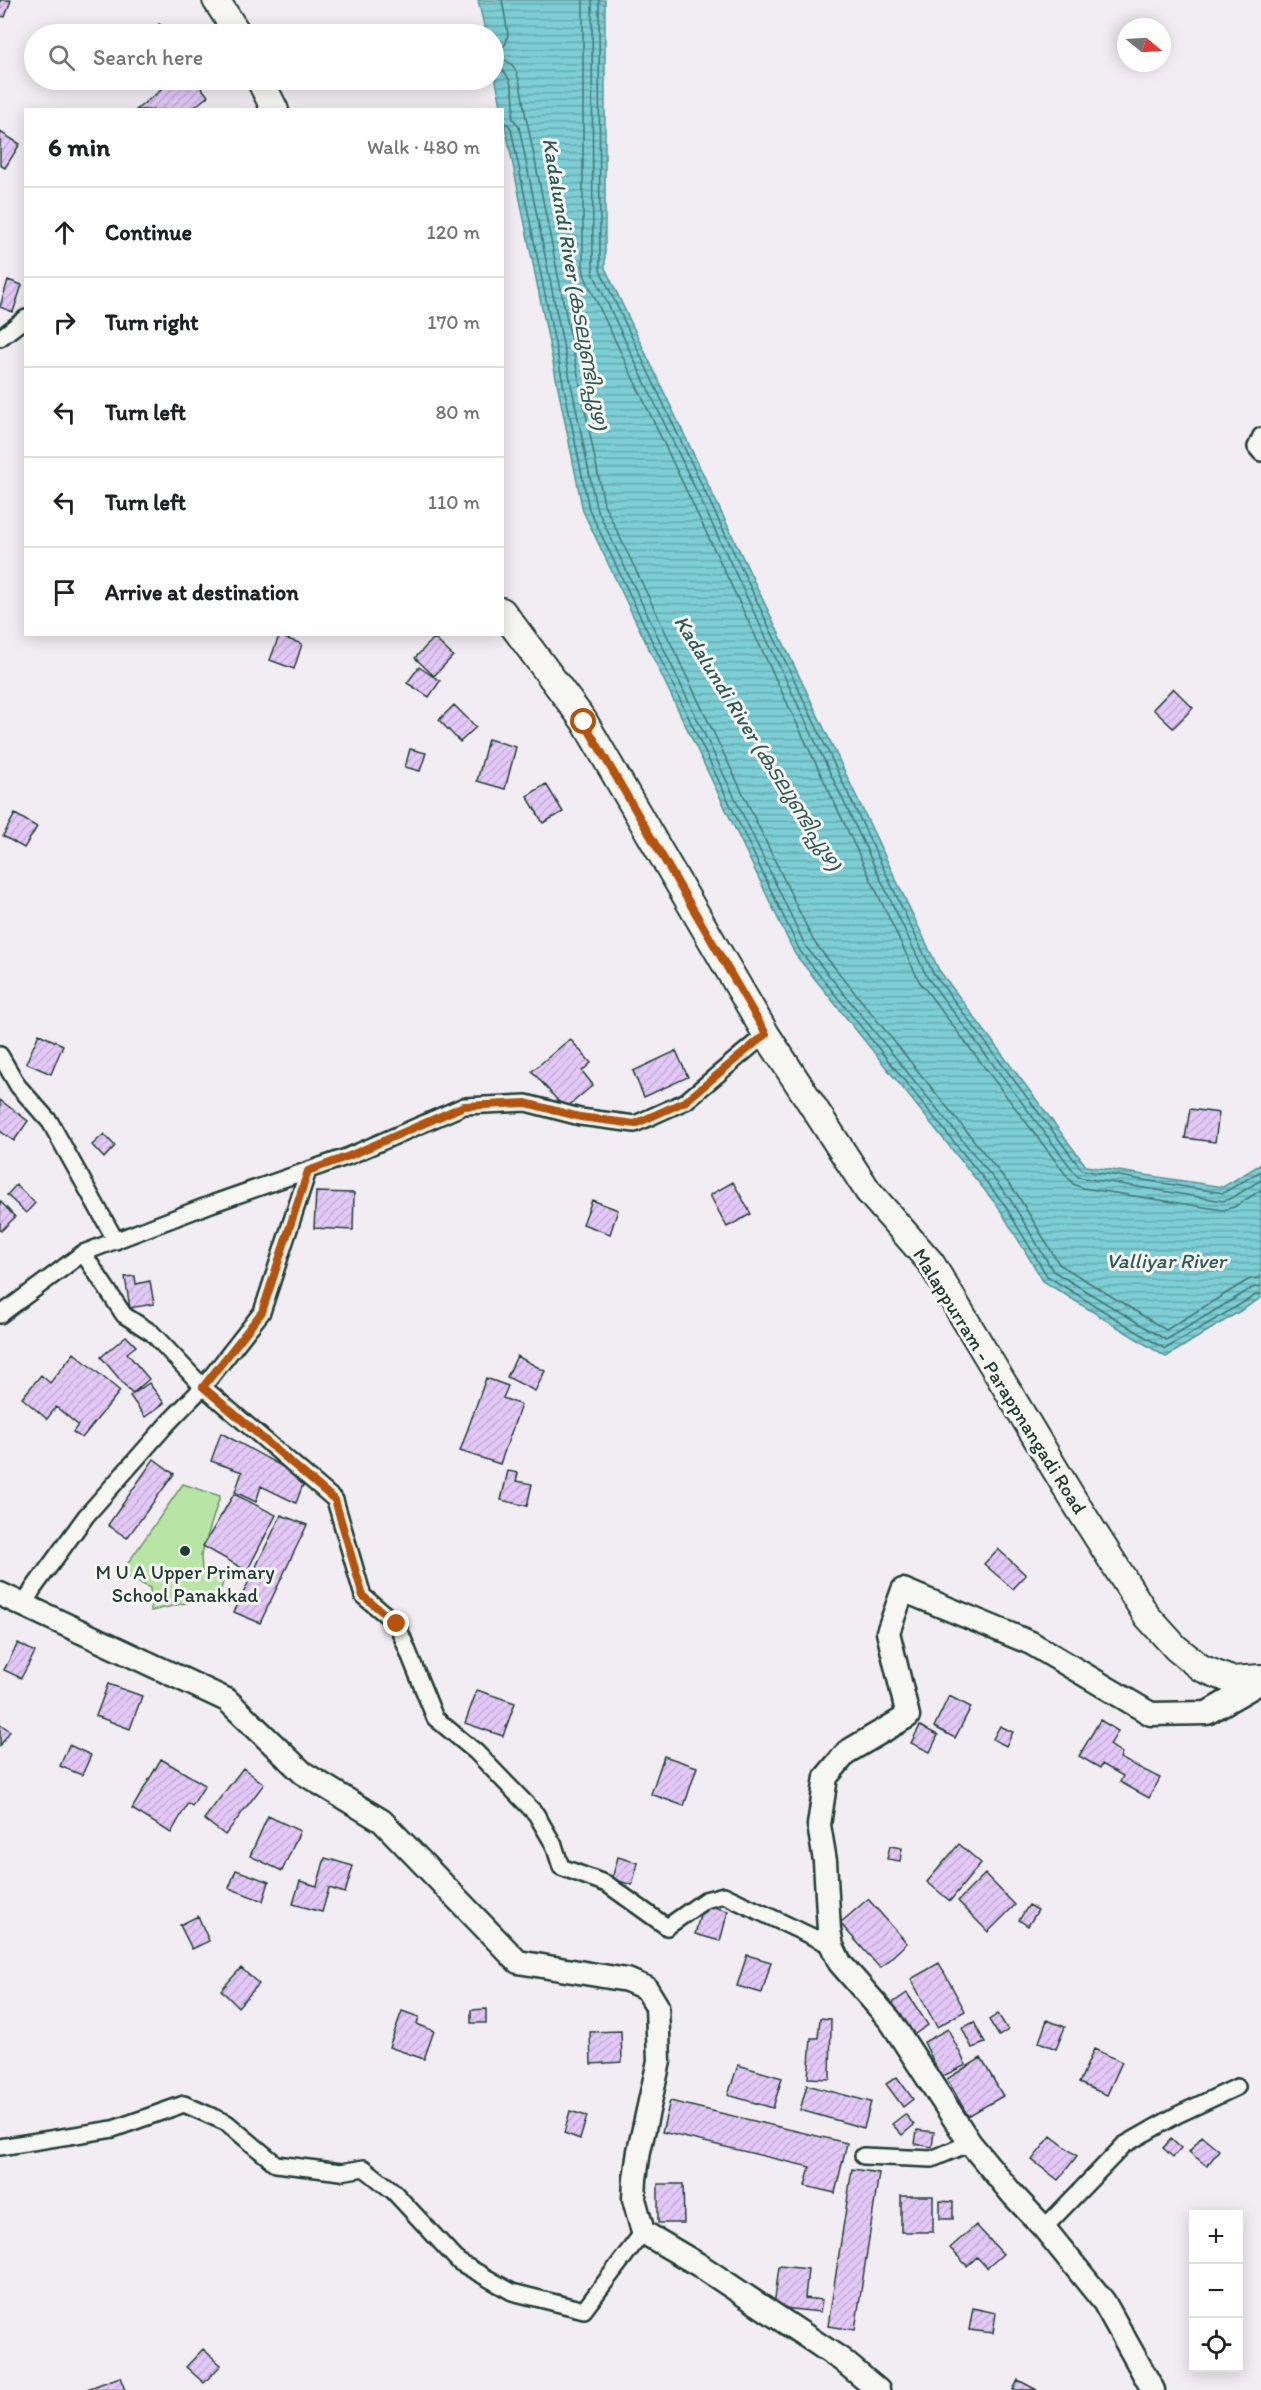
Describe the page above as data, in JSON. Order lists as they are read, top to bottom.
{
  "streets": {
    "main road": ["Malappurram - Parappnangadi Road"]
  },
  "water": ["Kadalundi River (കടലുണ്ടിപ്പുഴ)", "Valliyar River"],
  "places": ["M U A Upper Primary School Panakkad"],
  "north": "right",
  "page": {
    "search": "Search here",
    "heading": ["6 min", "Walk · 480 m"],
    "list": [
      ["Continue", "120 m"],
      ["Turn right", "170 m"],
      ["Turn left", "80 m"],
      ["Turn left", "110 m"],
      "Arrive at destination"
    ],
    "map_buttons": ["+", "−"]
  }
}
